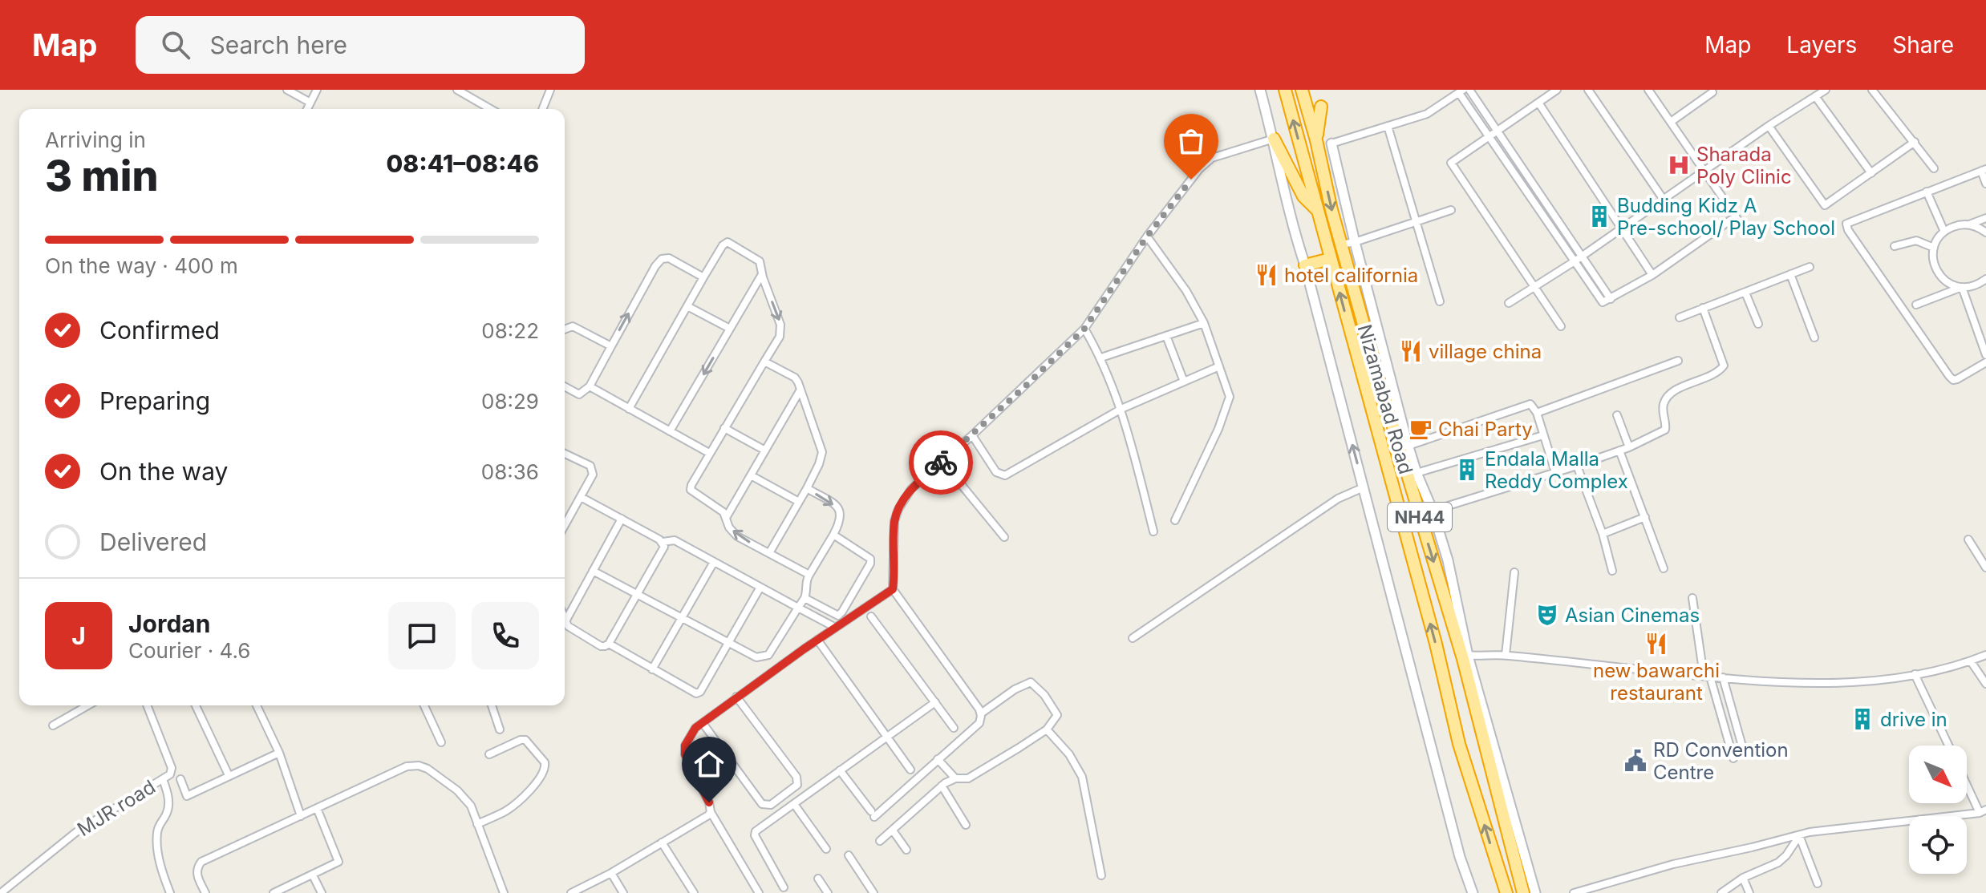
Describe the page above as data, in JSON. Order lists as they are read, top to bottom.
{
  "streets": {
    "highway": ["Nizamabad Road", "NH44"],
    "street": ["MJR road"]
  },
  "places": {
    "hospital": ["Sharada Poly Clinic"],
    "building": ["Budding Kidz A Pre-school/ Play School", "Endala Malla Reddy Complex", "drive in"],
    "restaurant": ["hotel california", "village china", "new bawarchi restaurant"],
    "cafe": ["Chai Party"],
    "theatre": ["Asian Cinemas"],
    "public building": ["RD Convention Centre"]
  },
  "north": "bottom right",
  "page": {
    "header": "Map",
    "search": "Search here",
    "nav": ["Map", "Layers", "Share"],
    "heading": ["3 min", "Arriving in", "08:41–08:46"],
    "panel": ["Jordan", "Courier · 4.6"],
    "bar": "On the way · 400 m",
    "list": [
      ["Confirmed", "08:22"],
      ["Preparing", "08:29"],
      ["On the way", "08:36"],
      "Delivered"
    ],
    "round": "J"
  }
}
